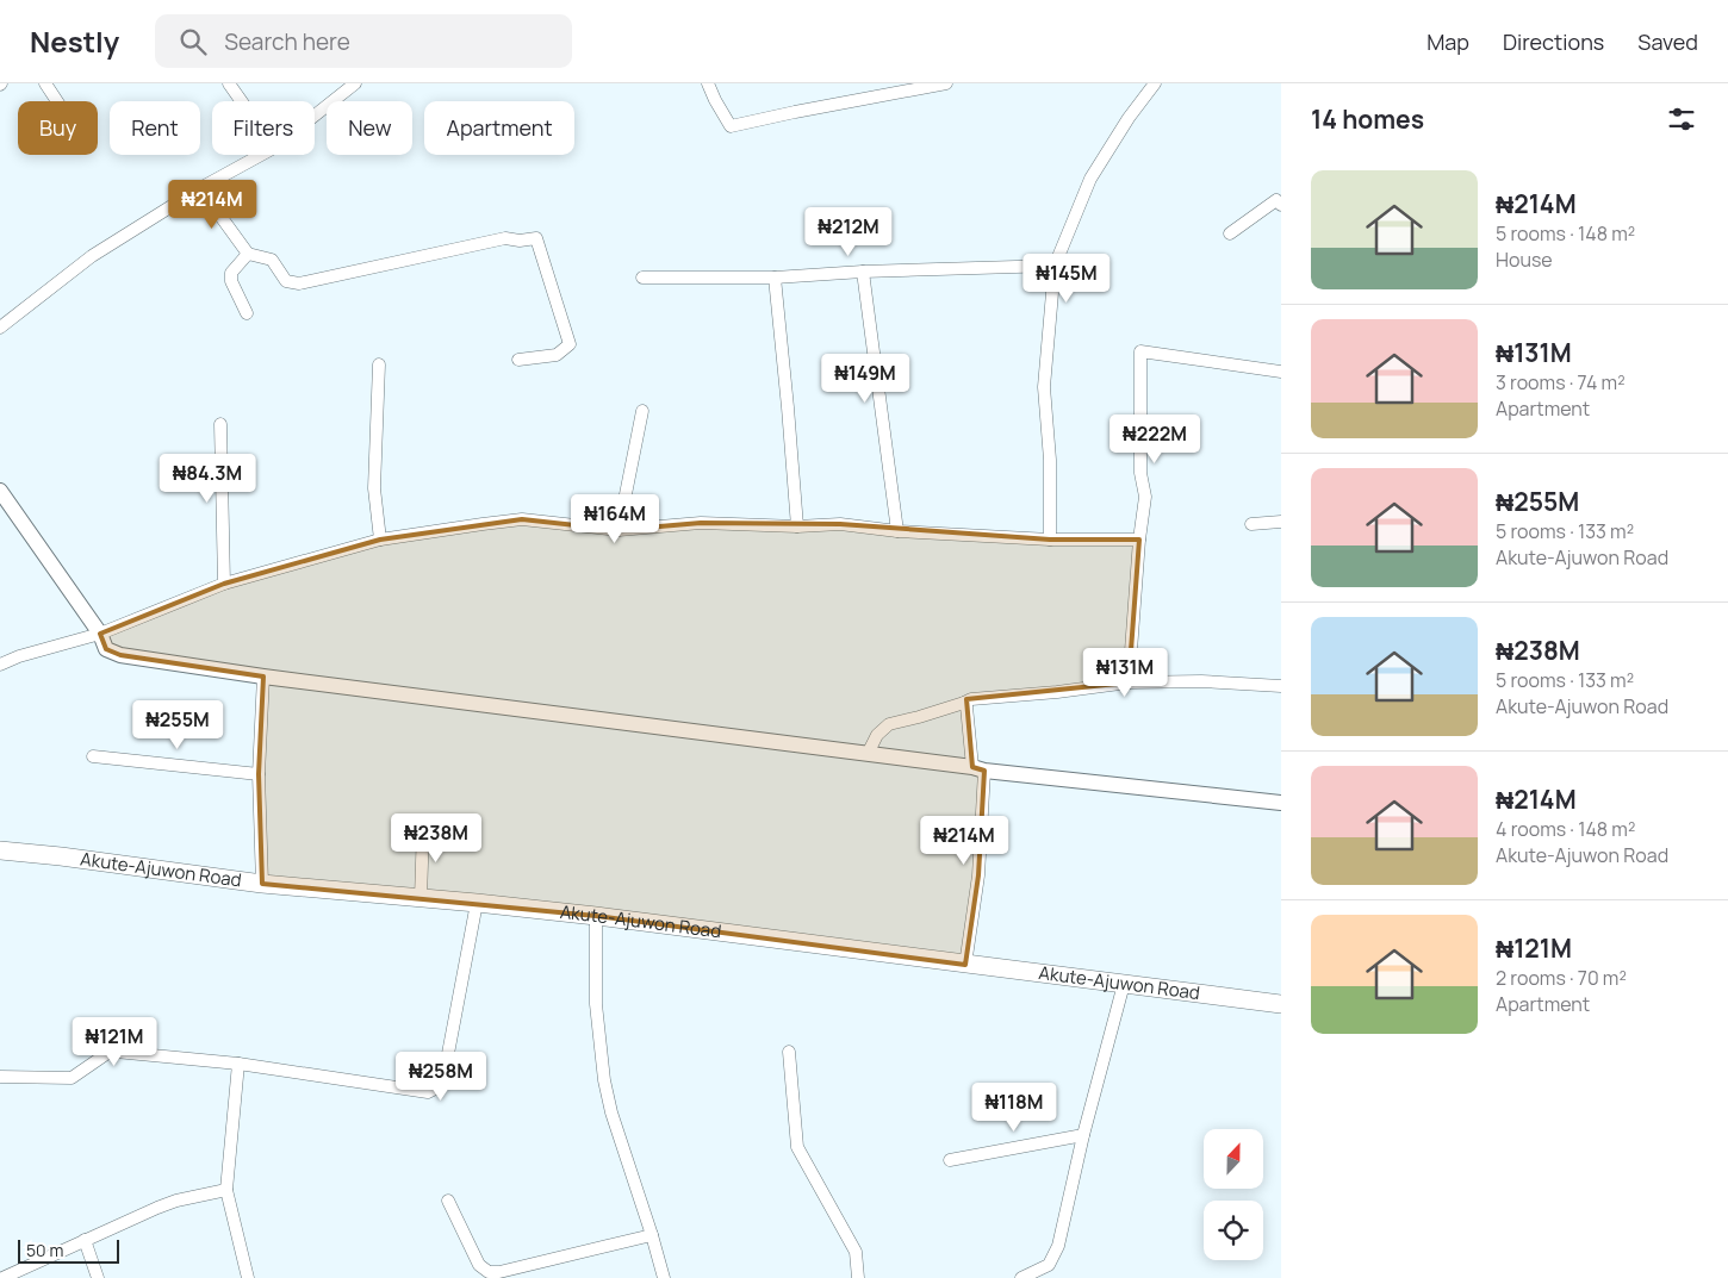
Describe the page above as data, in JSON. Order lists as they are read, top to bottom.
{
  "streets": {
    "main road": ["Akute-Ajuwon Road"]
  },
  "scale_bar": "50 m",
  "north": "top",
  "page": {
    "header": "Nestly",
    "search": "Search here",
    "nav": ["Map", "Directions", "Saved"],
    "heading": "14 homes",
    "chip": [
      "Buy",
      "Rent",
      "Filters",
      "New",
      "Apartment"
    ],
    "list": [
      {
        "name": "₦214M",
        "note": "5 rooms · 148 m² · House"
      },
      {
        "name": "₦131M",
        "note": "3 rooms · 74 m² · Apartment"
      },
      {
        "name": "₦255M",
        "note": "5 rooms · 133 m² · Akute-Ajuwon Road"
      },
      {
        "name": "₦238M",
        "note": "5 rooms · 133 m² · Akute-Ajuwon Road"
      },
      {
        "name": "₦214M",
        "note": "4 rooms · 148 m² · Akute-Ajuwon Road"
      },
      {
        "name": "₦121M",
        "note": "2 rooms · 70 m² · Apartment"
      }
    ],
    "price": [
      "₦214M",
      "₦212M",
      "₦145M",
      "₦149M",
      "₦222M",
      "₦84.3M",
      "₦164M",
      "₦131M",
      "₦255M",
      "₦238M",
      "₦214M",
      "₦121M",
      "₦258M",
      "₦118M"
    ],
    "scale": "50 m"
  }
}
